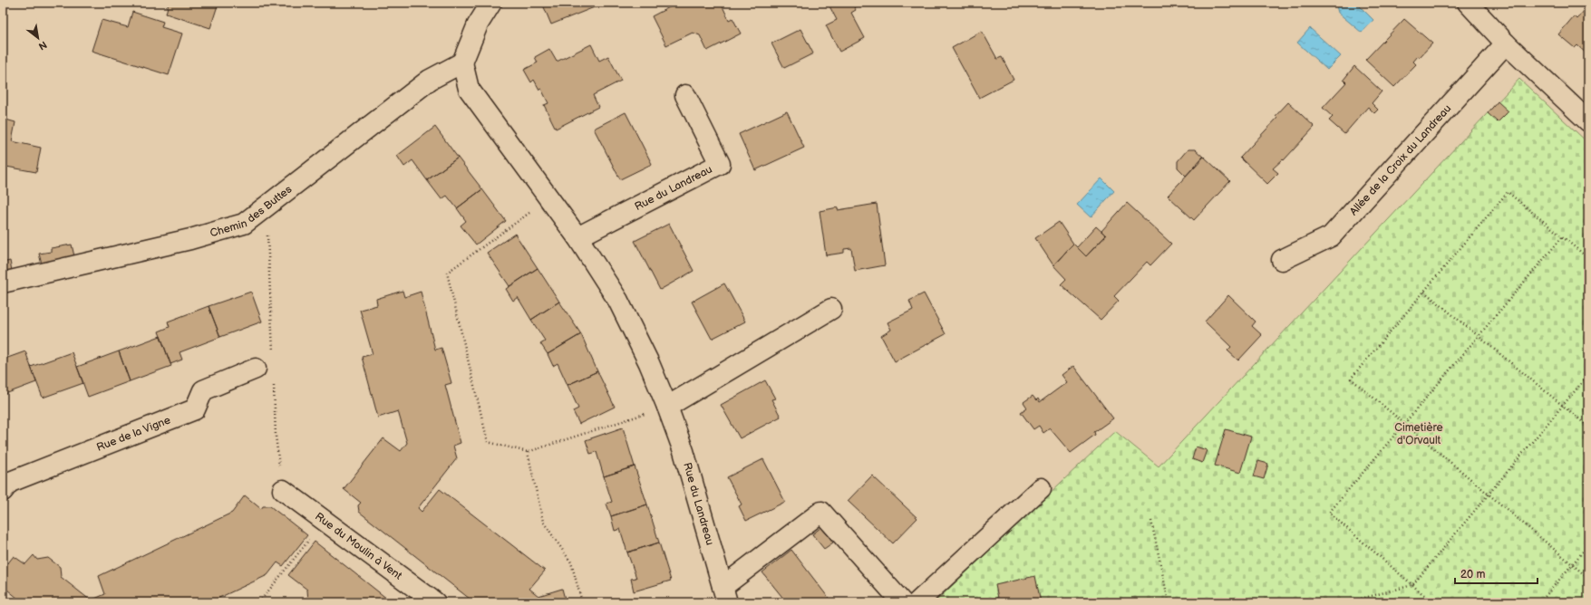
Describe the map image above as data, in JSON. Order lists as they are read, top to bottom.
{
  "streets": {
    "street": [
      "Allée de la Croix du Landreau",
      "Rue du Landreau",
      "Chemin des Buttes",
      "Rue de la Vigne",
      "Rue du Moulin à Vent"
    ]
  },
  "crossings": [
    ["Rue du Landreau", "Chemin des Buttes"]
  ],
  "parks": ["Cimetière d'Orvault"],
  "scale_bar": "20 m",
  "north": "bottom right"
}
